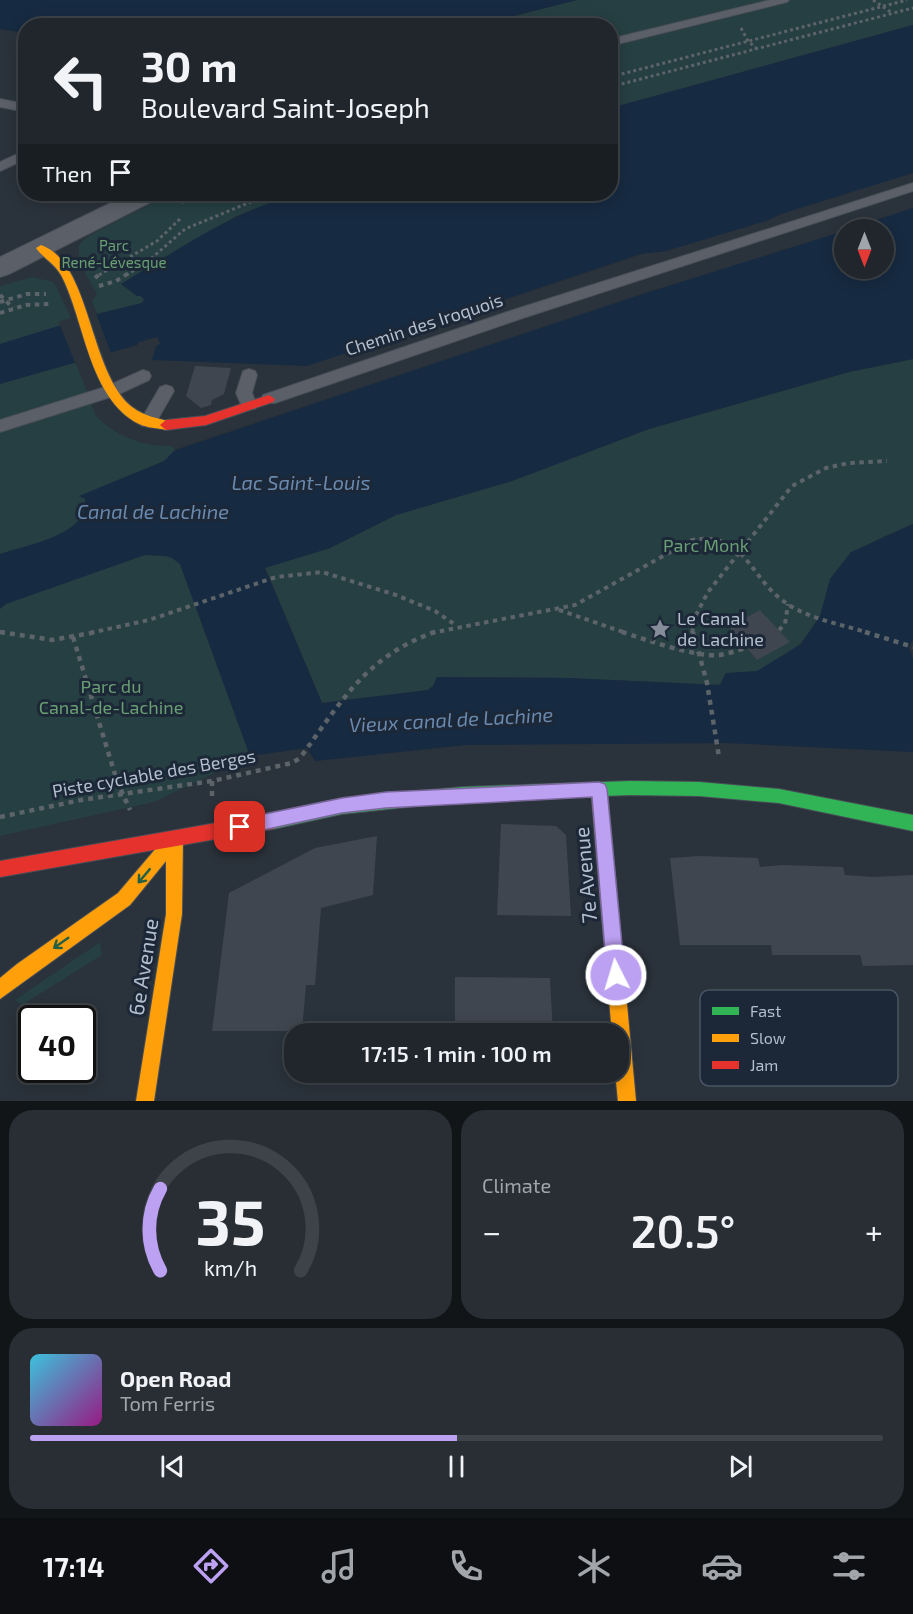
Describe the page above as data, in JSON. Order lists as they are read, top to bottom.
{
  "streets": {
    "street": ["Chemin des Iroquois", "7e Avenue", "6e Avenue"],
    "path": ["Piste cyclable des Berges"]
  },
  "water": ["Lac Saint-Louis", "Canal de Lachine", "Vieux canal de Lachine"],
  "parks": ["Parc René-Lévesque", "Parc Monk", "Parc du Canal-de-Lachine"],
  "places": {
    "place": ["Le Canal de Lachine"]
  },
  "legend": ["Fast", "Slow", "Jam"],
  "north": "bottom",
  "page": {
    "turn": ["30 m", "Boulevard Saint-Joseph"],
    "then": "Then",
    "limit": "40",
    "trip": "17:15 · 1 min · 100 m",
    "tile": "Climate",
    "heat": ["−", "20.5°", "+"],
    "song": ["Open Road", "Tom Ferris"],
    "tabs": "17:14",
    "gauge": ["35", "km/h"]
  }
}
